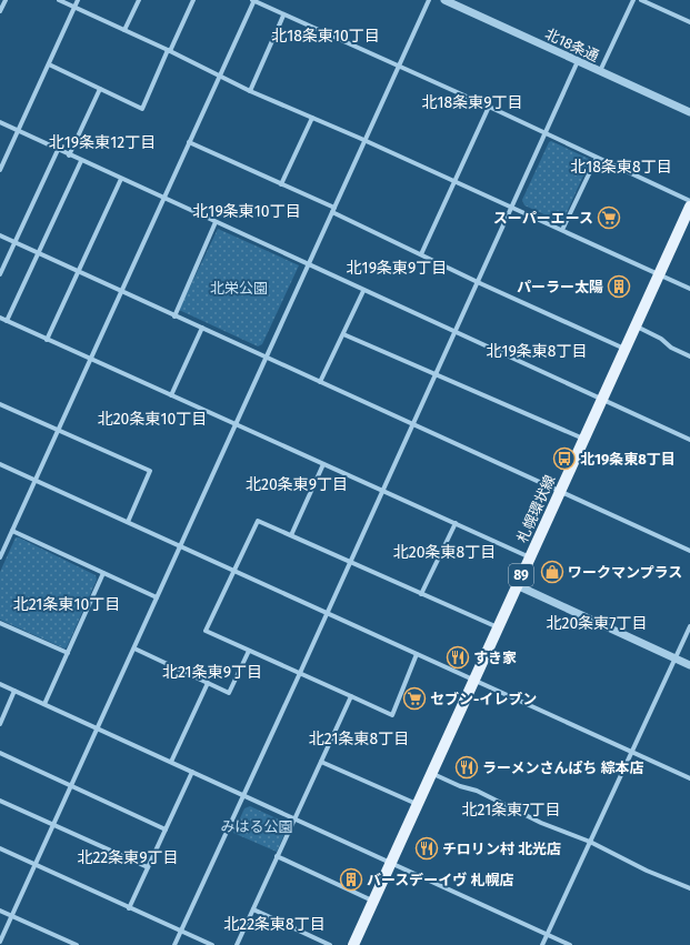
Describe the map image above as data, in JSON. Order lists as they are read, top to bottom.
{
  "streets": {
    "main road": ["札幌環状線", "89"],
    "street": ["北18条通"]
  },
  "districts": [
    "北18条東10丁目",
    "北18条東9丁目",
    "北19条東12丁目",
    "北18条東8丁目",
    "北19条東10丁目",
    "北19条東9丁目",
    "北19条東8丁目",
    "北20条東10丁目",
    "北20条東9丁目",
    "北20条東8丁目",
    "北21条東10丁目",
    "北20条東7丁目",
    "北21条東9丁目",
    "北21条東8丁目",
    "北21条東7丁目",
    "北22条東9丁目",
    "北22条東8丁目"
  ],
  "parks": ["北栄公園", "みはる公園"],
  "places": {
    "supermarket": ["スーパーエース", "セブン-イレブン"],
    "building": ["パーラー太陽", "バースデーイヴ 札幌店"],
    "bus stop": ["北19条東8丁目"],
    "shop": ["ワークマンプラス"],
    "restaurant": ["すき家", "ラーメンさんぱち 綜本店", "チロリン村 北光店"]
  }
}
